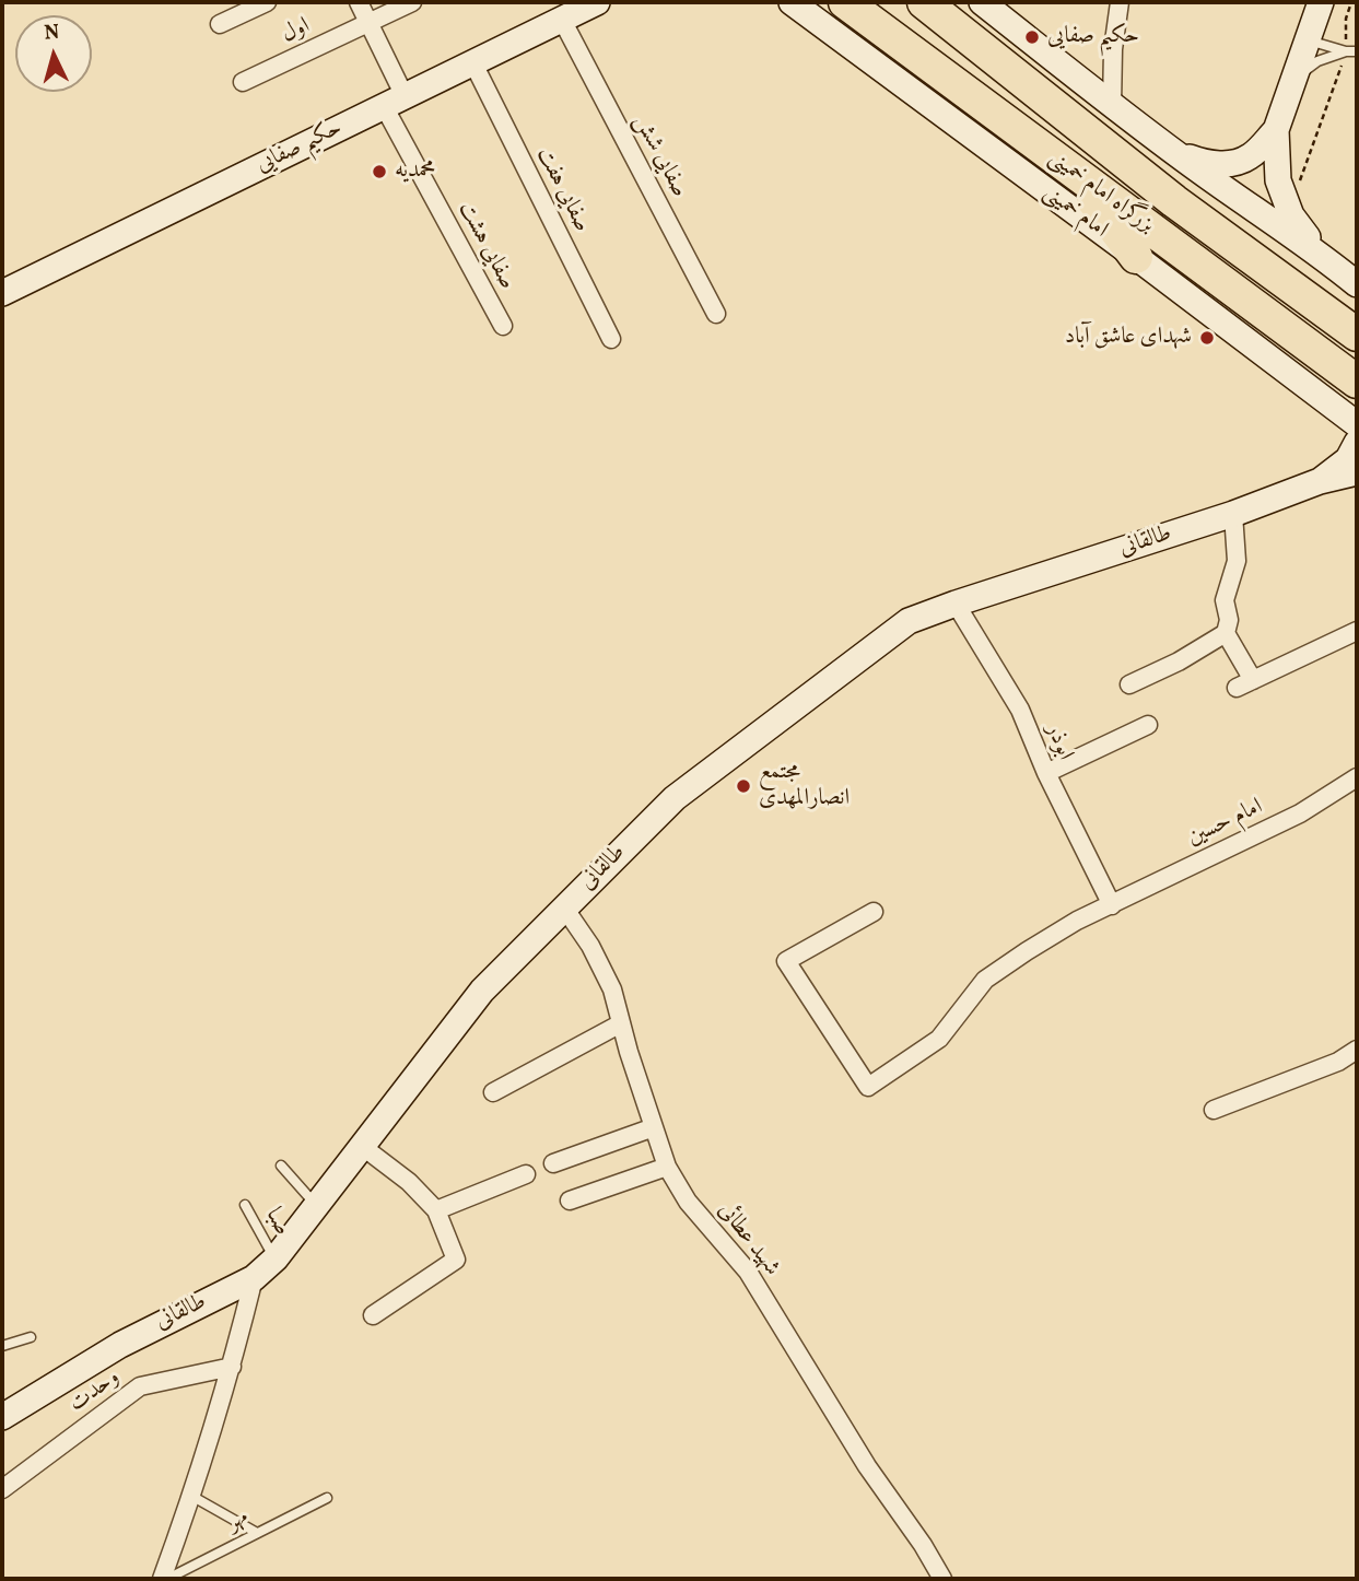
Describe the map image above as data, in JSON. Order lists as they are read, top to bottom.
{
  "streets": {
    "highway": ["بزرگراه امام خمینی"],
    "street": [
      "اول",
      "حکیم صفایی",
      "صفایی شش",
      "صفایی هفت",
      "امام خمینی",
      "صفایی هشت",
      "طالقانی",
      "ابوذر",
      "امام حسین",
      "شهید عطائی",
      "وحدت"
    ],
    "lane": ["صبا", "مهر"]
  },
  "crossings": [
    ["اول", "صفایی هشت"],
    ["حکیم صفایی", "صفایی شش"],
    ["حکیم صفایی", "صفایی هفت"],
    ["حکیم صفایی", "صفایی هشت"],
    ["طالقانی", "ابوذر"],
    ["طالقانی", "صبا"],
    ["طالقانی", "شهید عطائی"],
    ["ابوذر", "امام حسین"]
  ],
  "places": [
    "حکیم صفایی",
    "محمدیه",
    "شهدای عاشق آباد",
    "مجتمع انصارالمهدی"
  ],
  "north": "top"
}
